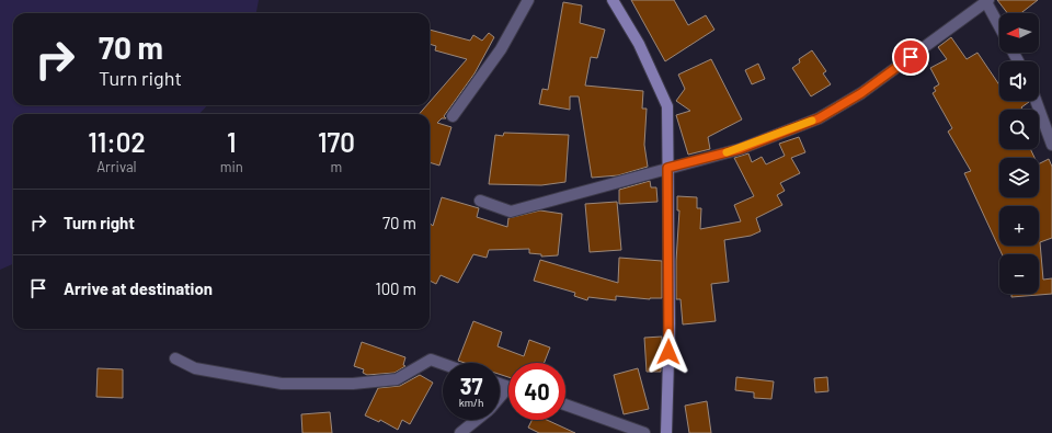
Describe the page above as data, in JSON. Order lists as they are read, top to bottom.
{
  "north": "left",
  "page": {
    "map_buttons": ["+", "−"],
    "turn": ["70 m", "Turn right"],
    "eta": [
      "11:02",
      "Arrival",
      "1",
      "min",
      "170",
      "m"
    ],
    "list": [
      {
        "name": "Turn right",
        "value": "70 m"
      },
      {
        "name": "Arrive at destination",
        "value": "100 m"
      }
    ],
    "speed": "37 km/h",
    "limit": "40"
  }
}
